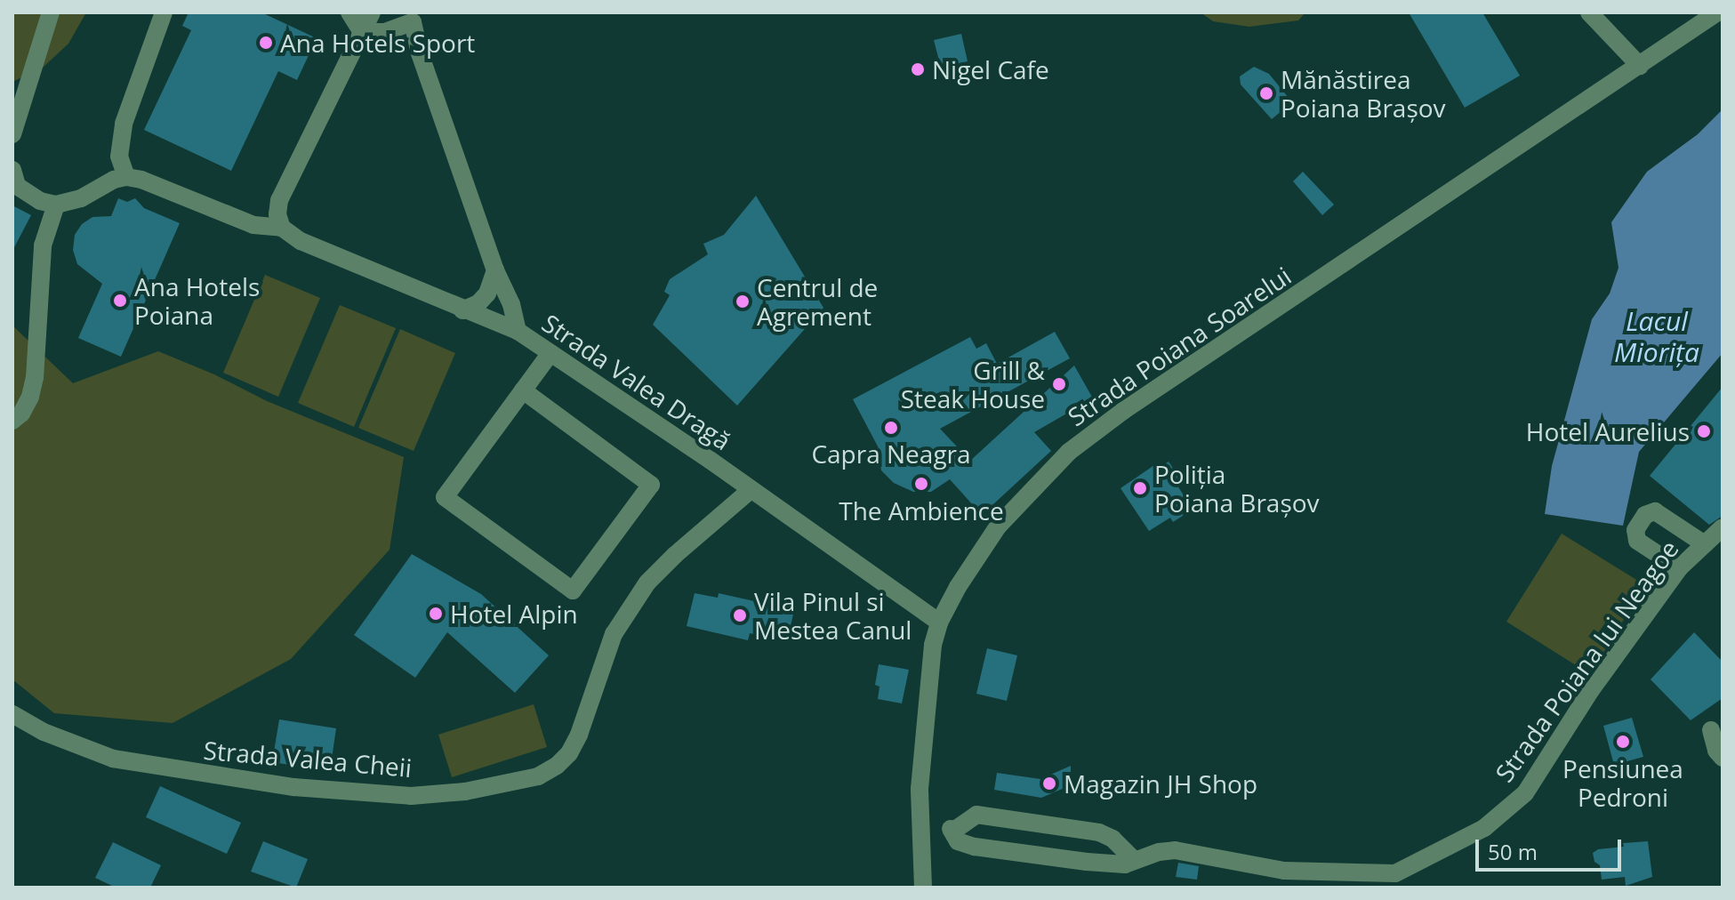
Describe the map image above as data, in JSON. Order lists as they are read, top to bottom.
{
  "streets": {
    "street": [
      "Strada Poiana Soarelui",
      "Strada Valea Dragă",
      "Strada Poiana lui Neagoe",
      "Strada Valea Cheii"
    ]
  },
  "crossings": [
    ["Strada Poiana Soarelui", "Strada Valea Dragă"],
    ["Strada Poiana Soarelui", "Strada Poiana lui Neagoe"],
    ["Strada Valea Dragă", "Strada Valea Cheii"]
  ],
  "water": ["Lacul Miorița"],
  "places": [
    "Ana Hotels Sport",
    "Nigel Cafe",
    "Mănăstirea Poiana Brașov",
    "Ana Hotels Poiana",
    "Centrul de Agrement",
    "Grill & Steak House",
    "Capra Neagra",
    "Hotel Aurelius",
    "The Ambience",
    "Poliția Poiana Brașov",
    "Hotel Alpin",
    "Vila Pinul si Mestea Canul",
    "Pensiunea Pedroni",
    "Magazin JH Shop"
  ],
  "scale_bar": "50 m"
}
